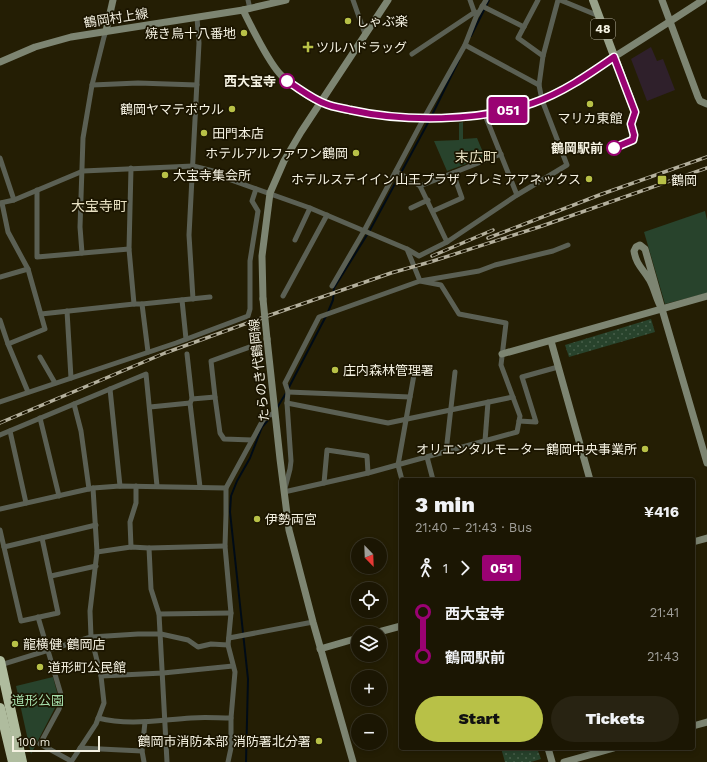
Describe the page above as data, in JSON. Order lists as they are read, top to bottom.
{
  "streets": {
    "main road": ["48"],
    "street": ["鶴岡村上線", "たらのき代鶴岡線"]
  },
  "districts": ["末広町", "大宝寺町"],
  "parks": ["道形公園"],
  "places": {
    "other": [
      "しゃぶ楽",
      "焼き鳥十八番地",
      "西大宝寺",
      "マリカ東館",
      "鶴岡ヤマテボウル",
      "田門本店",
      "鶴岡駅前",
      "ホテルアルファワン鶴岡",
      "大宝寺集会所",
      "ホテルステイイン山王プラザ プレミアアネックス",
      "庄内森林管理署",
      "オリエンタルモーター鶴岡中央事業所",
      "伊勢両宮",
      "龍横健 鶴岡店",
      "道形町公民館",
      "鶴岡市消防本部 消防署北分署"
    ],
    "health": ["ツルハドラッグ"],
    "transit": ["鶴岡"]
  },
  "lines": ["bus line 051"],
  "scale_bar": "100 m",
  "north": "bottom right",
  "page": {
    "on_map": "051",
    "heading": ["3 min", "21:40 – 21:43 · Bus", "¥416"],
    "map_buttons": ["+", "−"],
    "legs": ["1", "051"],
    "list": [
      {
        "name": "西大宝寺",
        "value": "21:41"
      },
      {
        "name": "鶴岡駅前",
        "value": "21:43"
      }
    ],
    "buttons": ["Start", "Tickets"],
    "scale": "100 m"
  }
}
